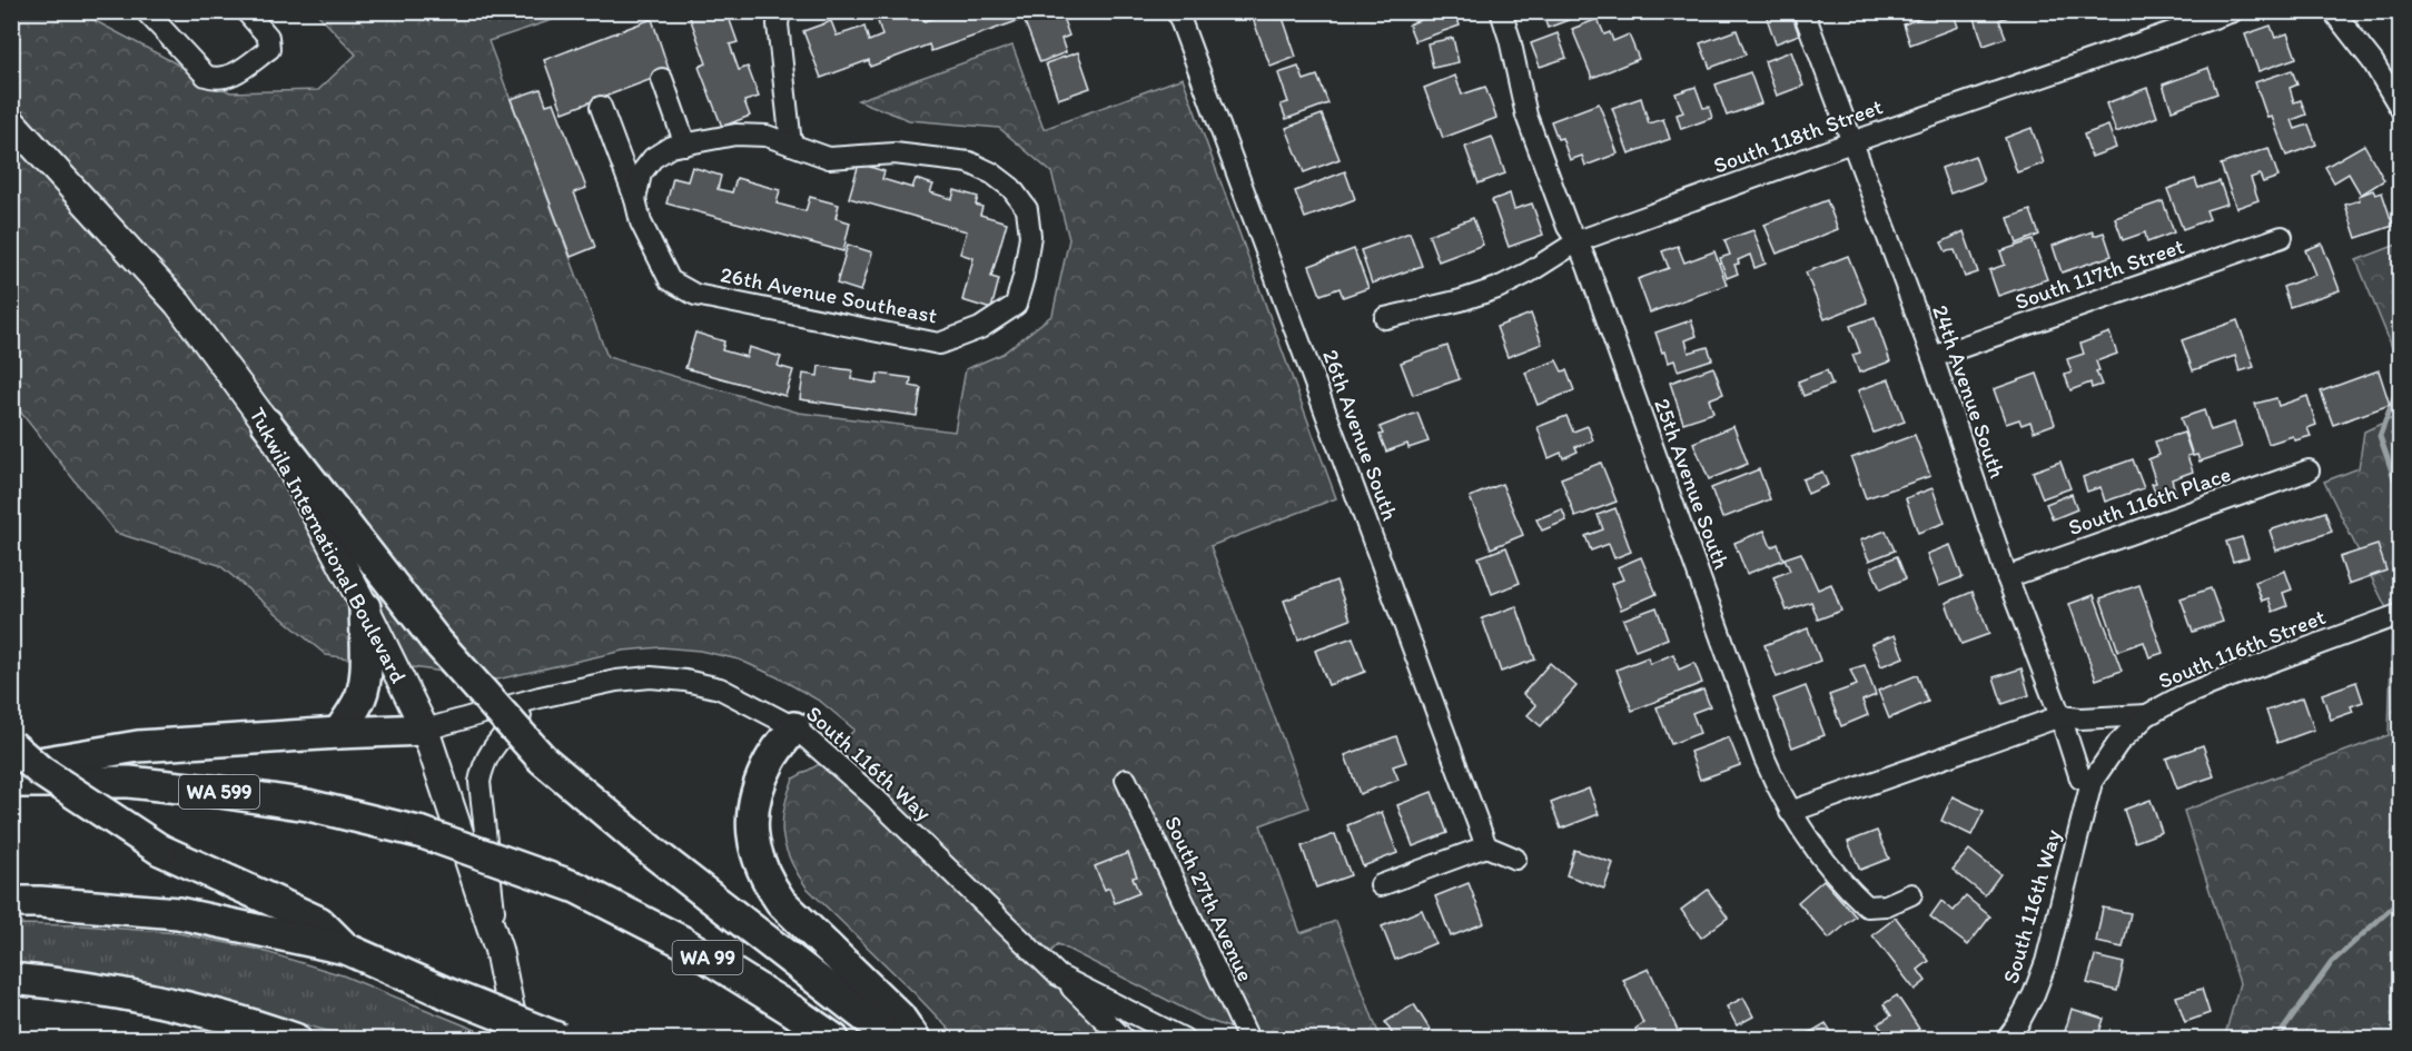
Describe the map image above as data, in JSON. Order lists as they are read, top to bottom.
{
  "streets": {
    "highway": ["WA 599", "WA 99"],
    "main road": ["Tukwila International Boulevard"],
    "street": [
      "South 118th Street",
      "South 117th Street",
      "26th Avenue Southeast",
      "24th Avenue South",
      "26th Avenue South",
      "25th Avenue South",
      "South 116th Place",
      "South 116th Street",
      "South 116th Way",
      "South 27th Avenue"
    ]
  },
  "crossings": [
    ["South 118th Street", "24th Avenue South"],
    ["South 118th Street", "25th Avenue South"],
    ["South 117th Street", "24th Avenue South"],
    ["24th Avenue South", "South 116th Place"],
    ["24th Avenue South", "South 116th Street"],
    ["24th Avenue South", "South 116th Way"],
    ["Tukwila International Boulevard", "South 116th Way"],
    ["South 116th Street", "South 116th Way"],
    ["WA 599", "WA 99"]
  ]
}
